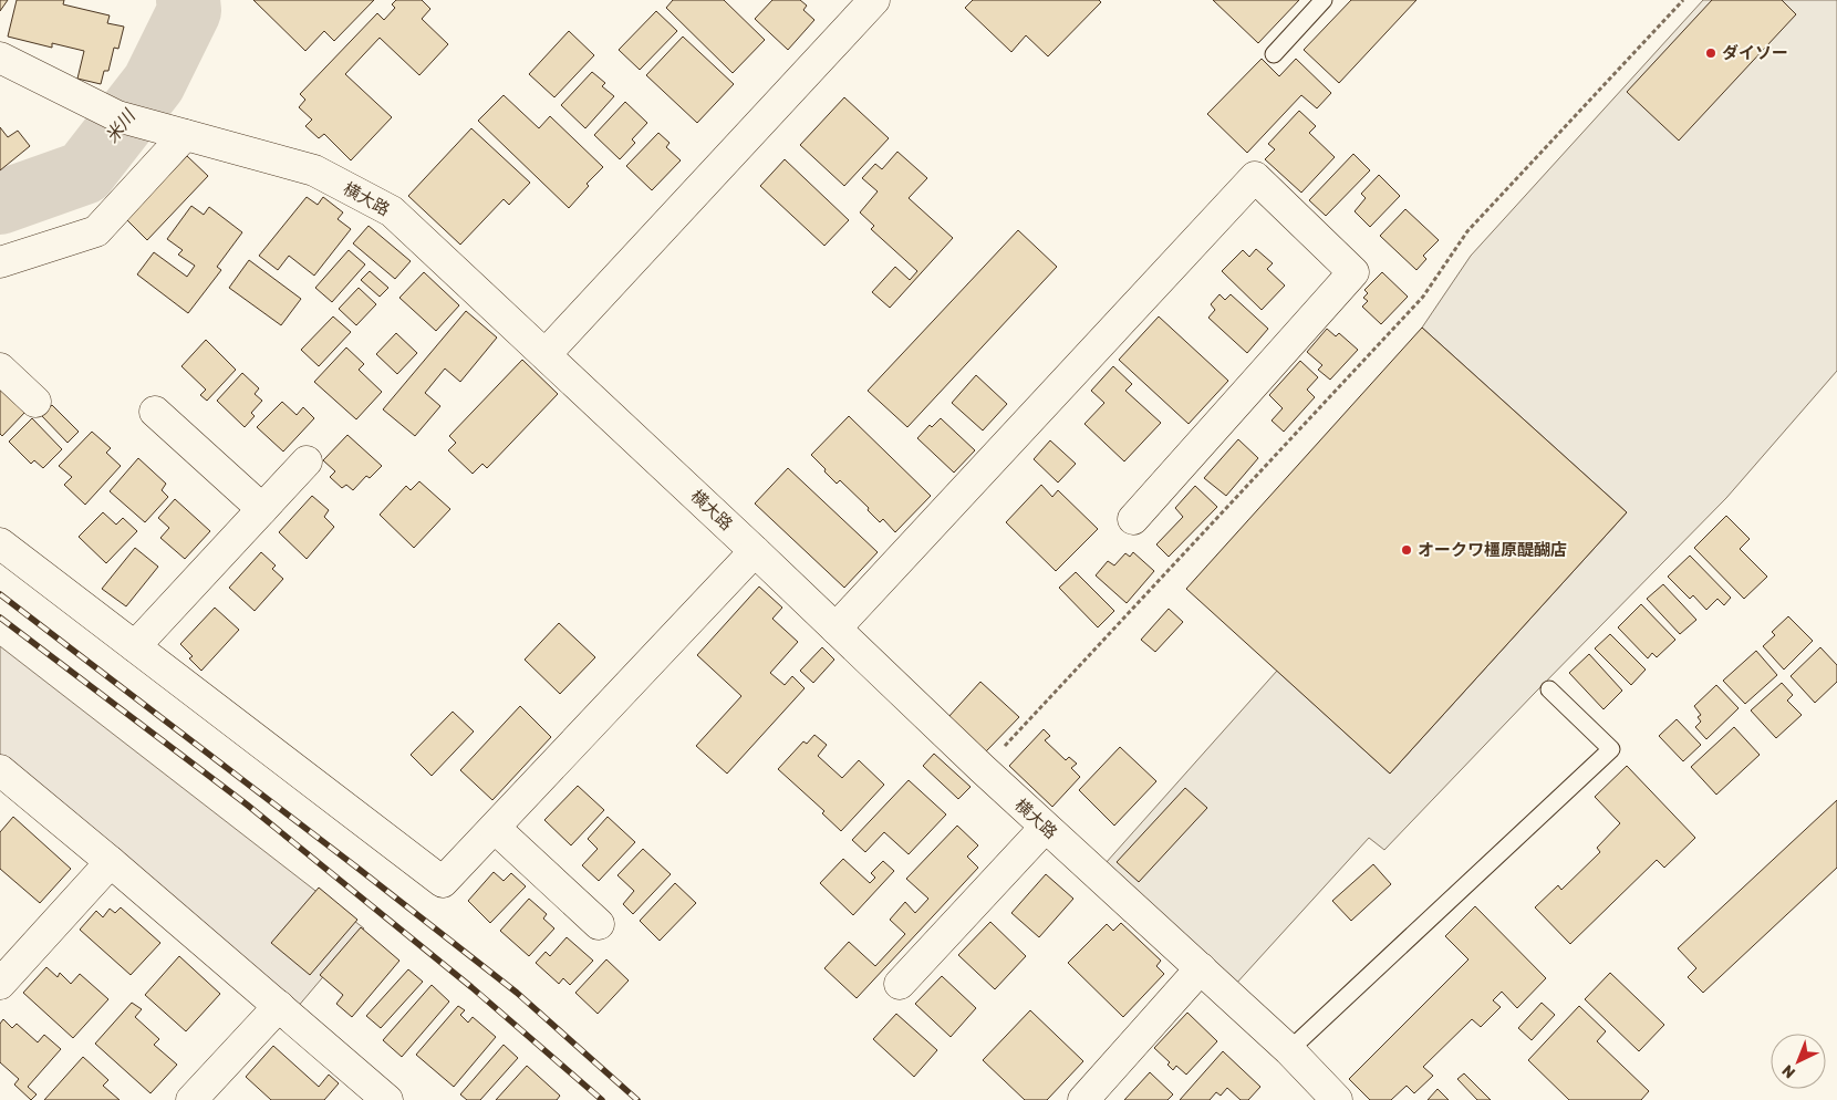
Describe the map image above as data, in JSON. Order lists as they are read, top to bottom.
{
  "streets": {
    "street": ["横大路"]
  },
  "water": ["米川"],
  "places": ["ダイソー", "オークワ橿原醍醐店"],
  "north": "bottom left"
}
